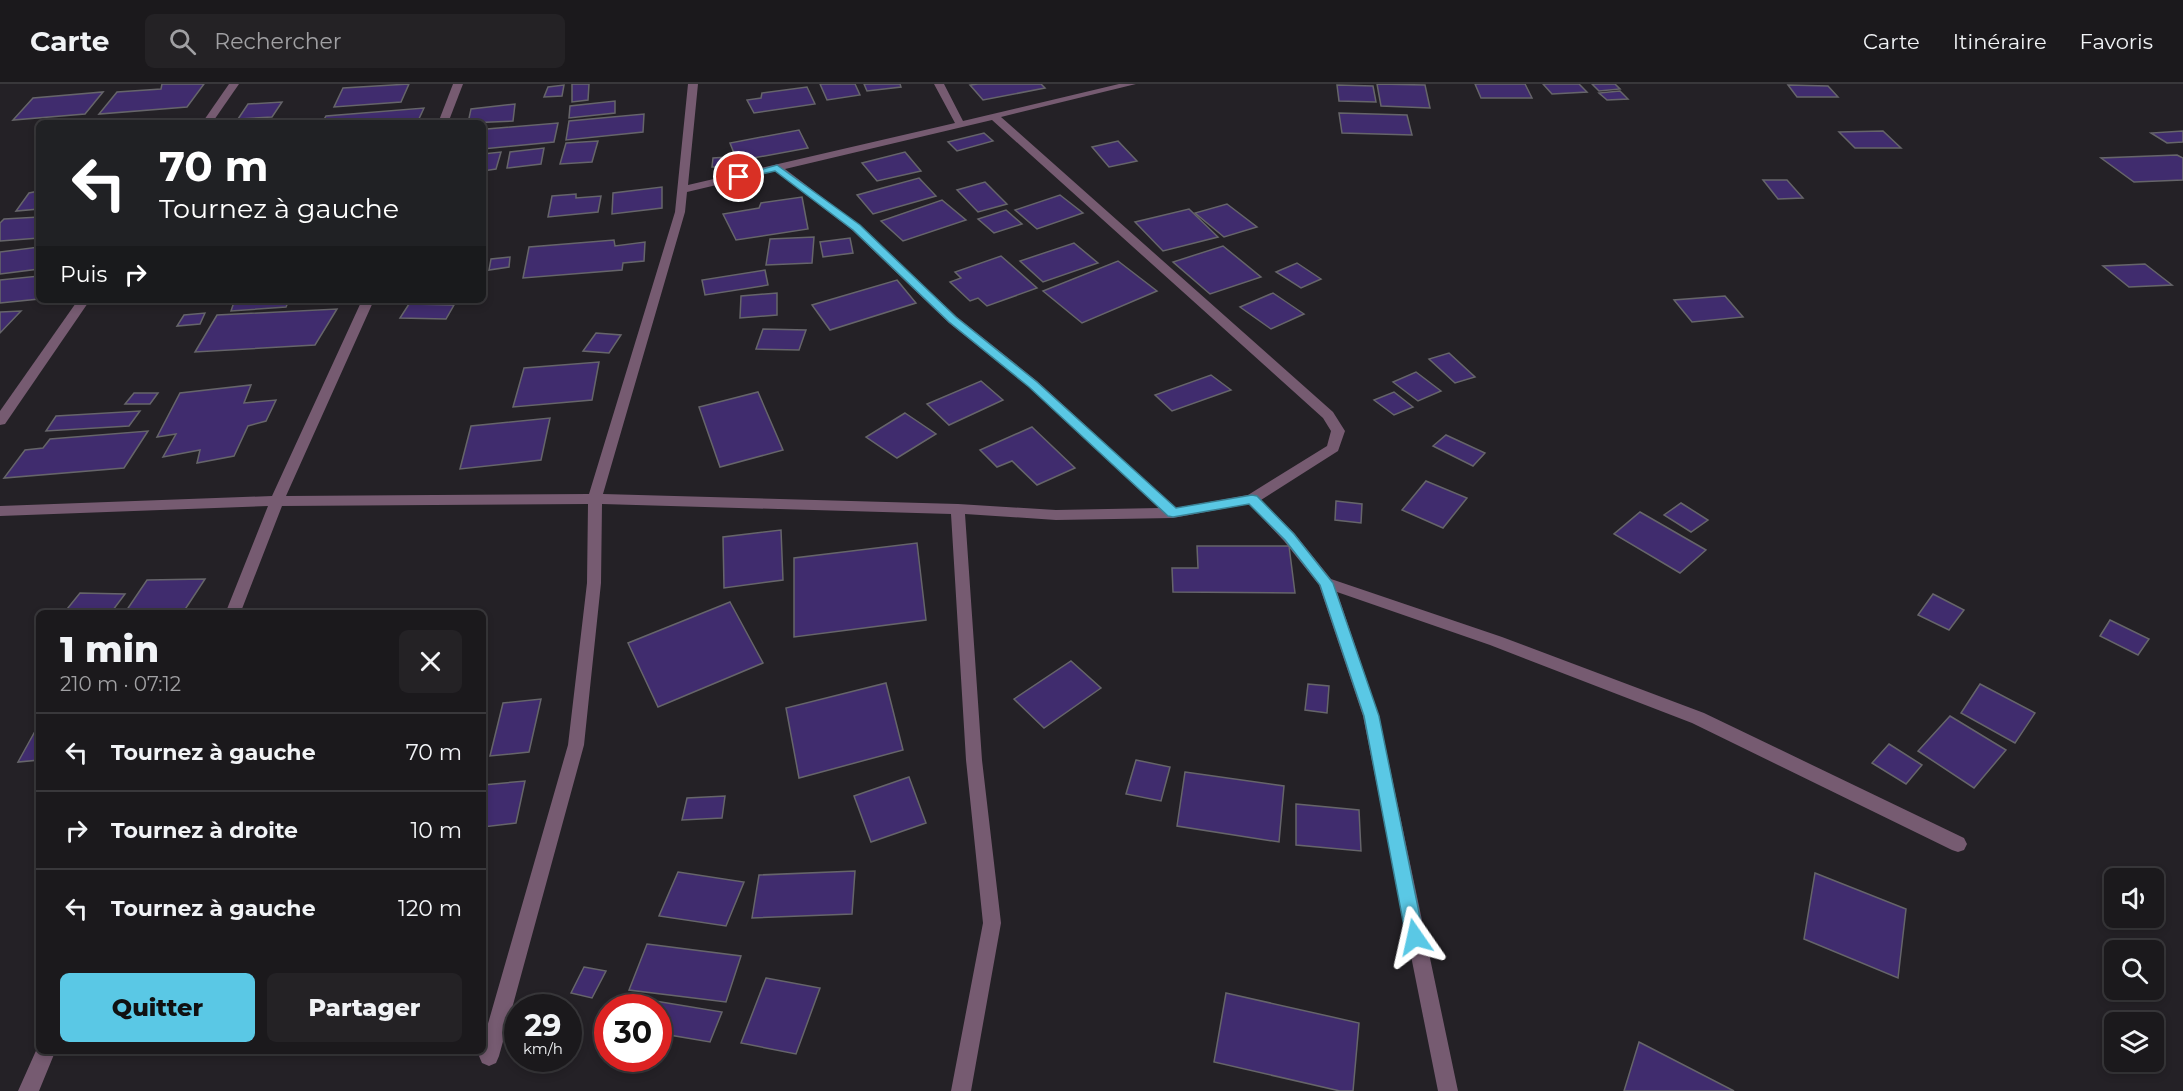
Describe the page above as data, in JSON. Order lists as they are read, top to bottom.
{
  "page": {
    "header": "Carte",
    "search": "Rechercher",
    "nav": ["Carte", "Itinéraire", "Favoris"],
    "turn": ["70 m", "Tournez à gauche"],
    "then": "Puis",
    "heading": ["1 min", "210 m · 07:12"],
    "list": [
      {
        "name": "Tournez à gauche",
        "value": "70 m"
      },
      {
        "name": "Tournez à droite",
        "value": "10 m"
      },
      {
        "name": "Tournez à gauche",
        "value": "120 m"
      }
    ],
    "buttons": ["Quitter", "Partager"],
    "speed": "29 km/h",
    "limit": "30"
  }
}
